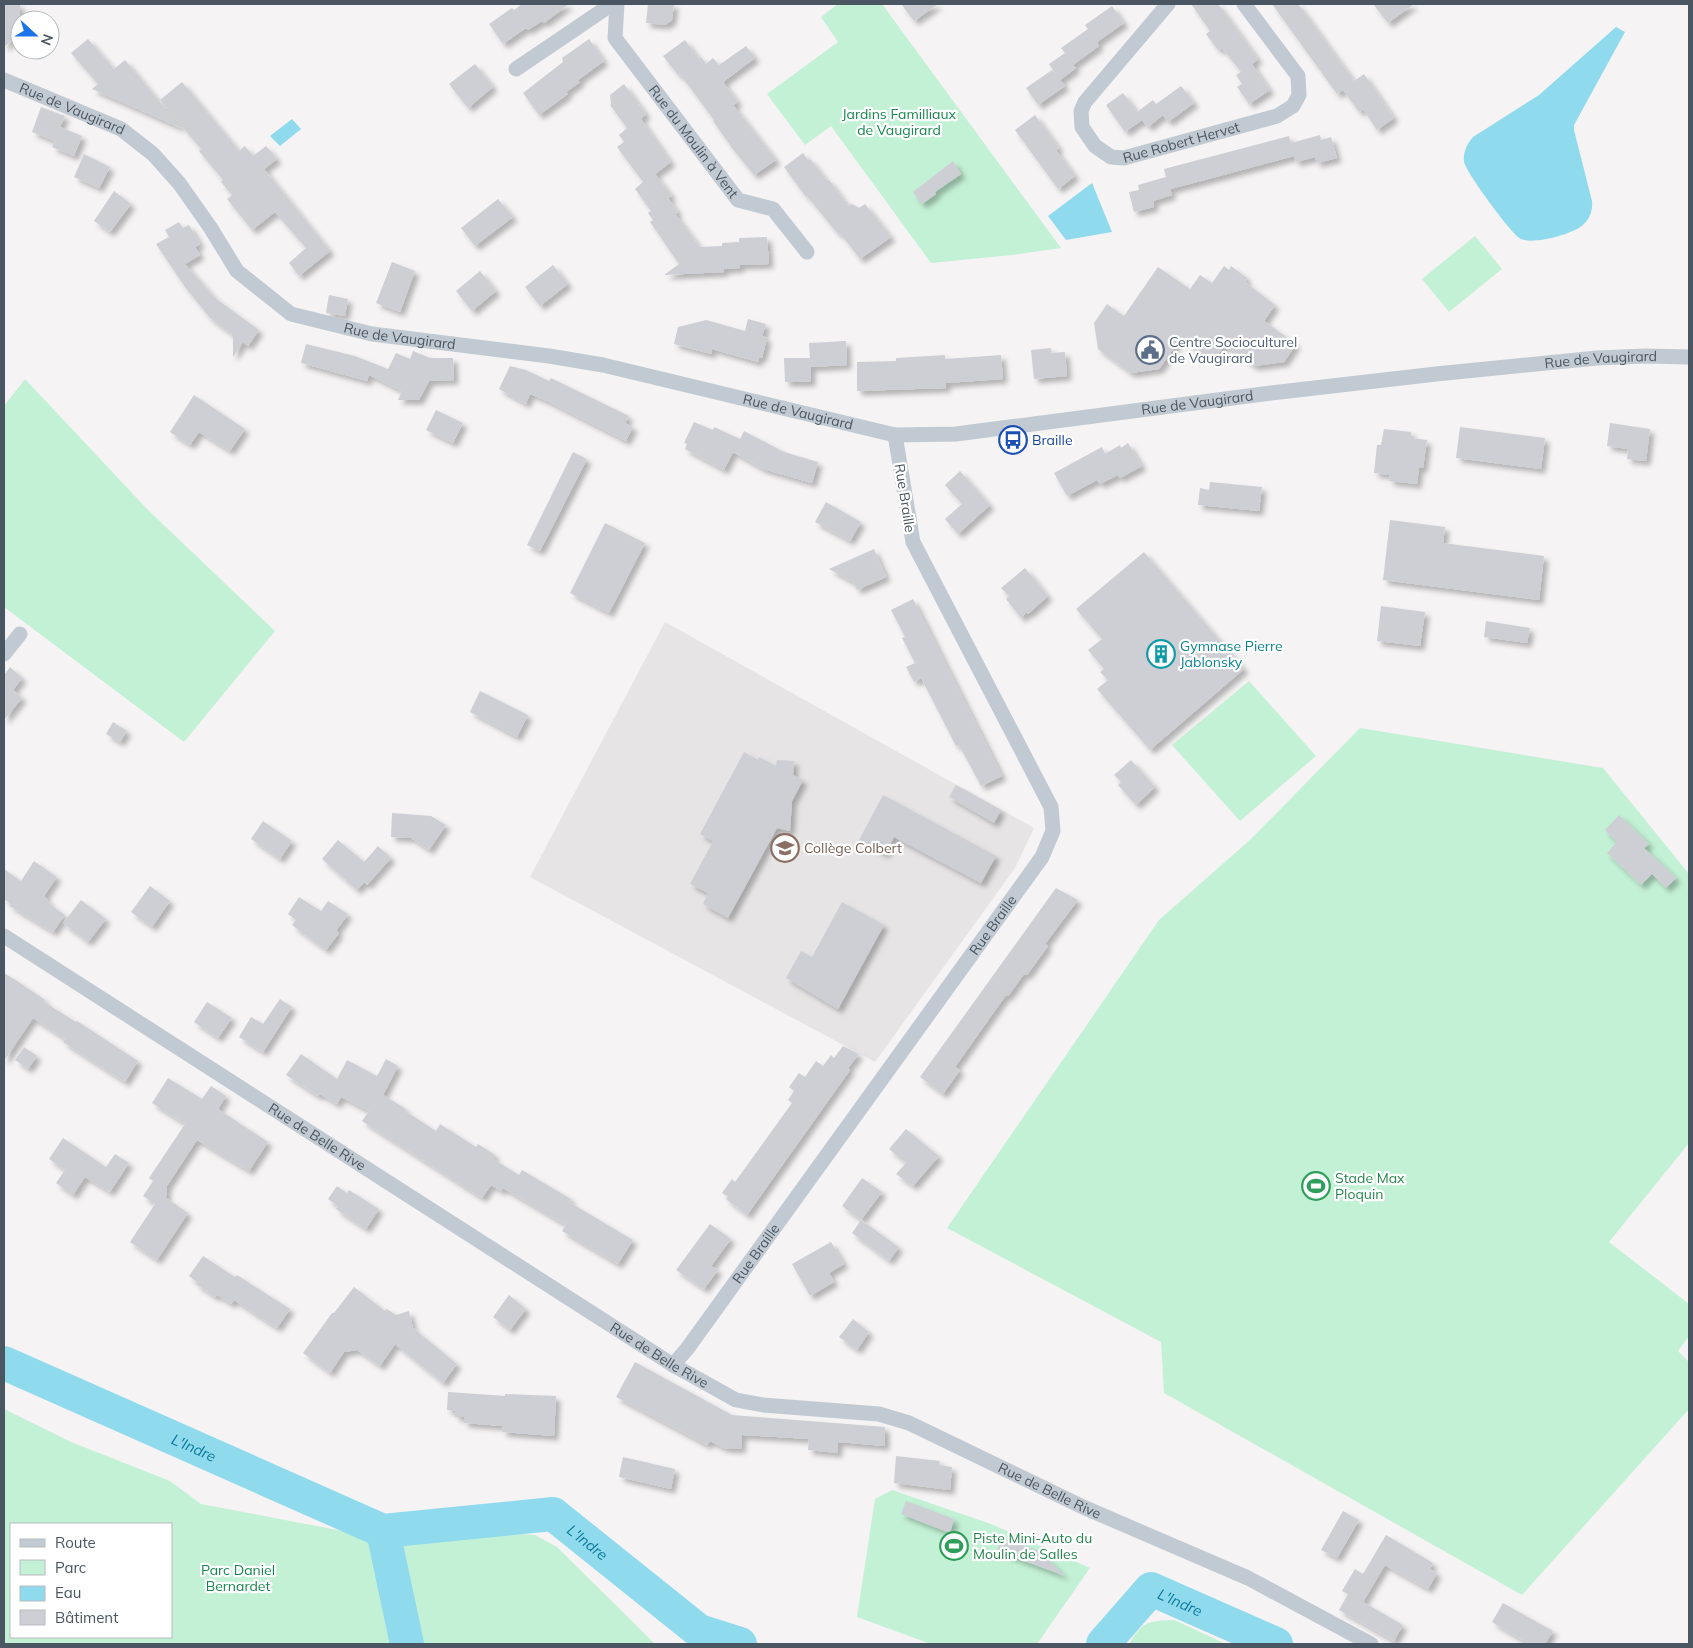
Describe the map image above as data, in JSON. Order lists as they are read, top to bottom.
{
  "streets": {
    "street": [
      "Rue de Vaugirard",
      "Rue du Moulin à Vent",
      "Rue Robert Hervet",
      "Rue Braille",
      "Rue de Belle Rive"
    ]
  },
  "crossings": [
    ["Rue de Vaugirard", "Rue Braille"],
    ["Rue Braille", "Rue de Belle Rive"]
  ],
  "water": ["L'Indre"],
  "parks": ["Jardins Familliaux de Vaugirard", "Parc Daniel Bernardet"],
  "places": {
    "public building": ["Centre Socioculturel de Vaugirard"],
    "bus stop": ["Braille"],
    "building": ["Gymnase Pierre Jablonsky"],
    "school or university": ["Collège Colbert"],
    "sports": ["Stade Max Ploquin", "Piste Mini-Auto du Moulin de Salles"]
  },
  "legend": [
    "Route",
    "Parc",
    "Eau",
    "Bâtiment"
  ],
  "north": "right"
}
